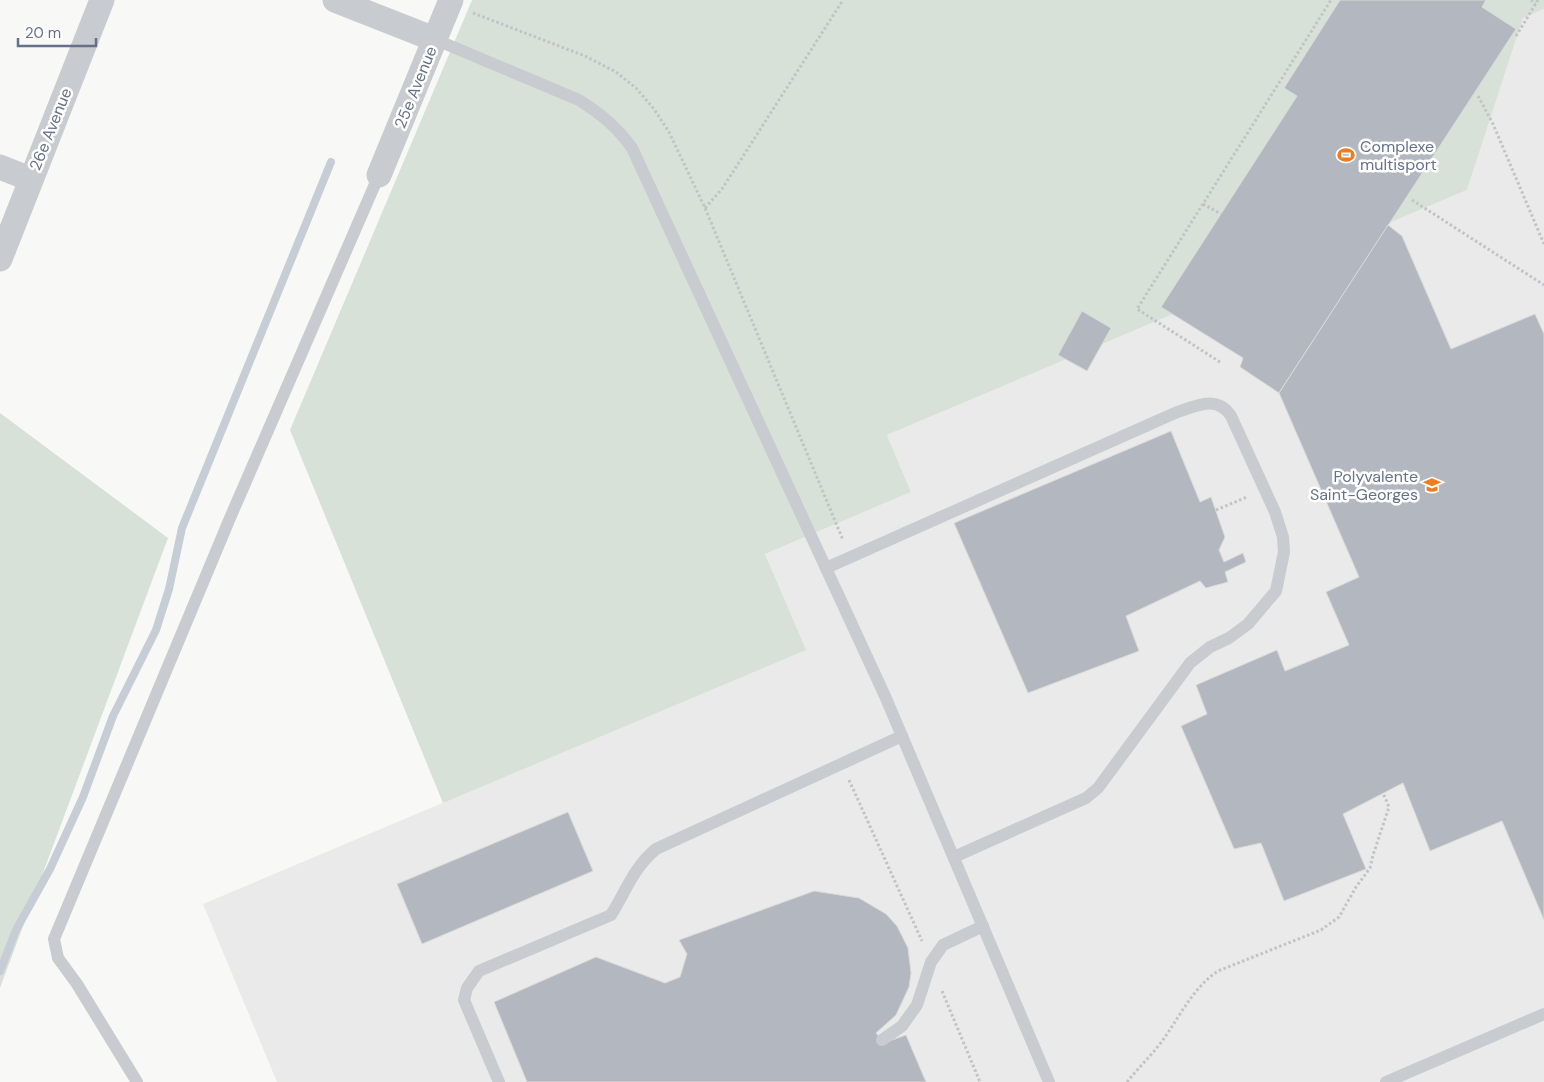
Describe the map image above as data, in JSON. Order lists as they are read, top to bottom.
{
  "streets": {
    "street": ["25e Avenue", "26e Avenue"]
  },
  "places": {
    "sports": ["Complexe multisport"],
    "school or university": ["Polyvalente Saint-Georges"]
  },
  "scale_bar": "20 m"
}
